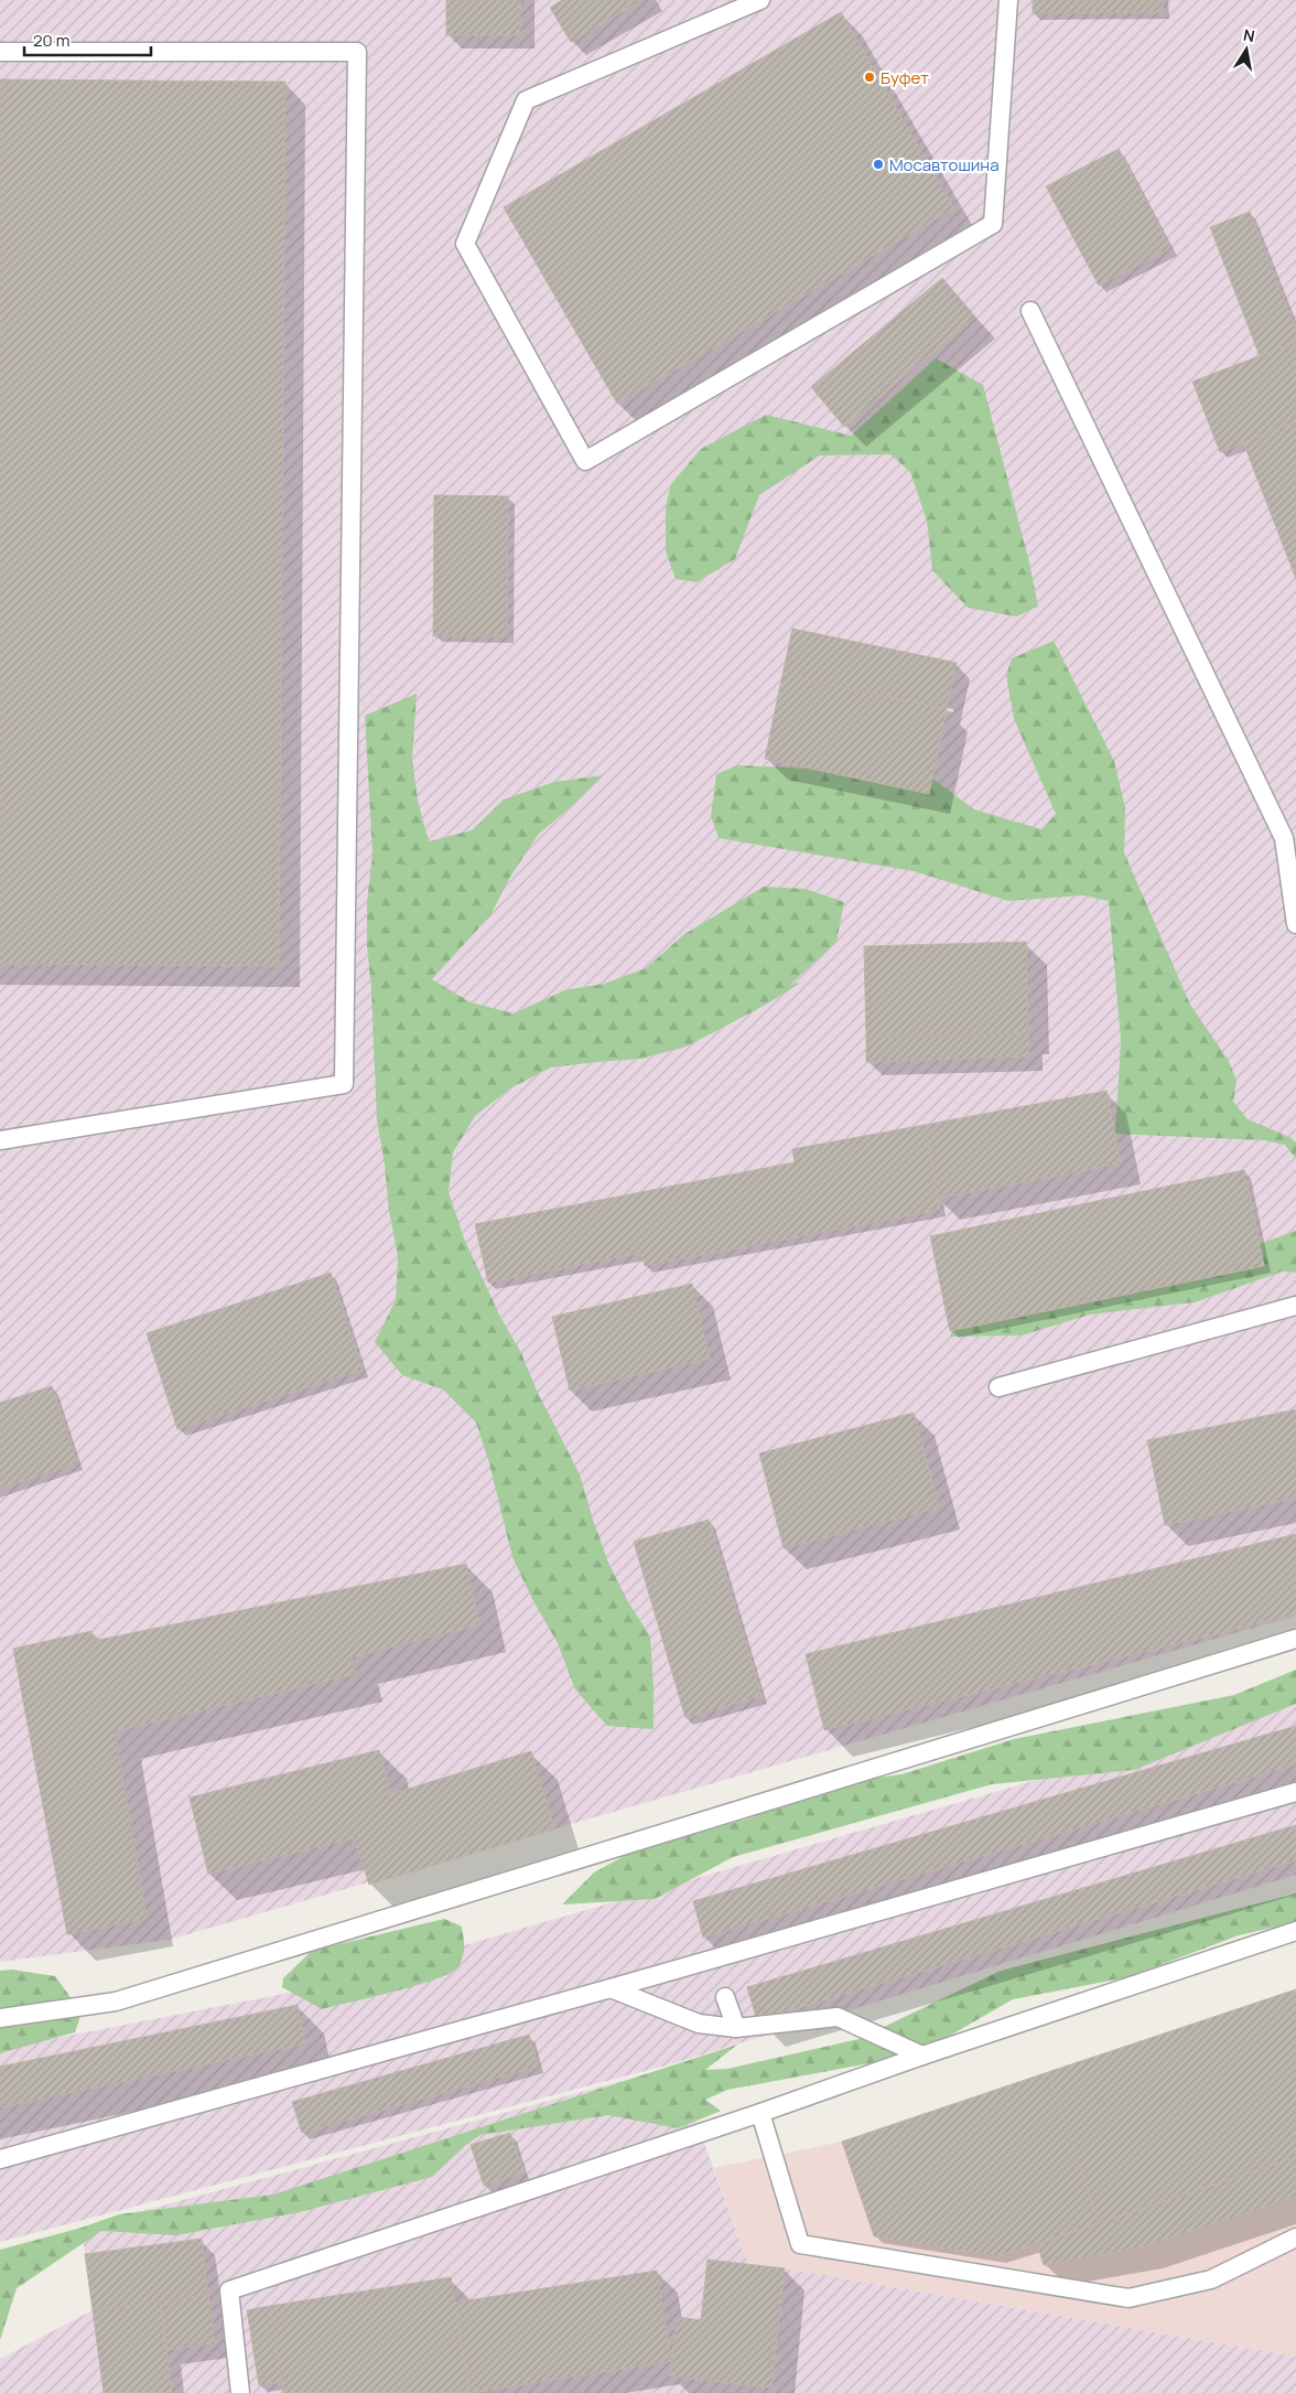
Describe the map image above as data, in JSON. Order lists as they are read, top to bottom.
{
  "places": ["Буфет", "Мосавтошина"],
  "scale_bar": "20 m",
  "north": "top"
}
